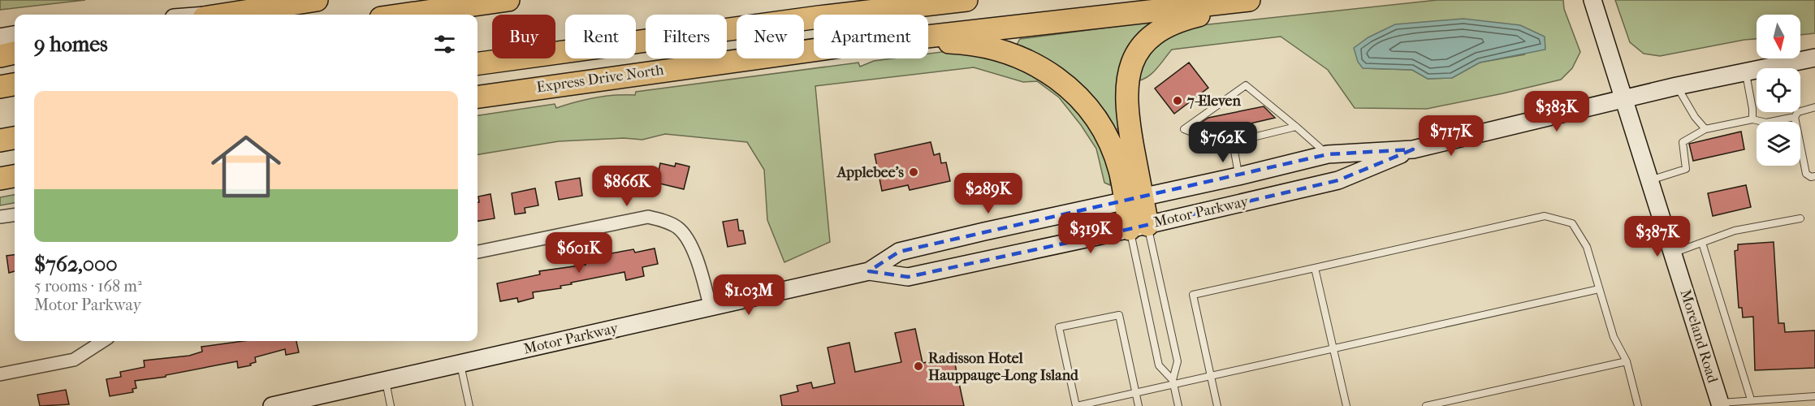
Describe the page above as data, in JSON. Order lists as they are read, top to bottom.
{
  "streets": {
    "highway": ["Express Drive North"],
    "main road": ["Motor Parkway", "Moreland Road"]
  },
  "crossings": [
    ["Motor Parkway", "Moreland Road"]
  ],
  "places": ["7-Eleven", "Applebee's", "Radisson Hotel Hauppauge-Long Island"],
  "north": "bottom",
  "page": {
    "chip": [
      "Buy",
      "Rent",
      "Filters",
      "New",
      "Apartment"
    ],
    "heading": "9 homes",
    "list": [
      {
        "name": "$762,000",
        "note": "5 rooms · 168 m² · Motor Parkway"
      }
    ],
    "price": [
      "$383K",
      "$717K",
      "$762K",
      "$866K",
      "$289K",
      "$319K",
      "$387K",
      "$601K",
      "$1.03M"
    ]
  }
}
